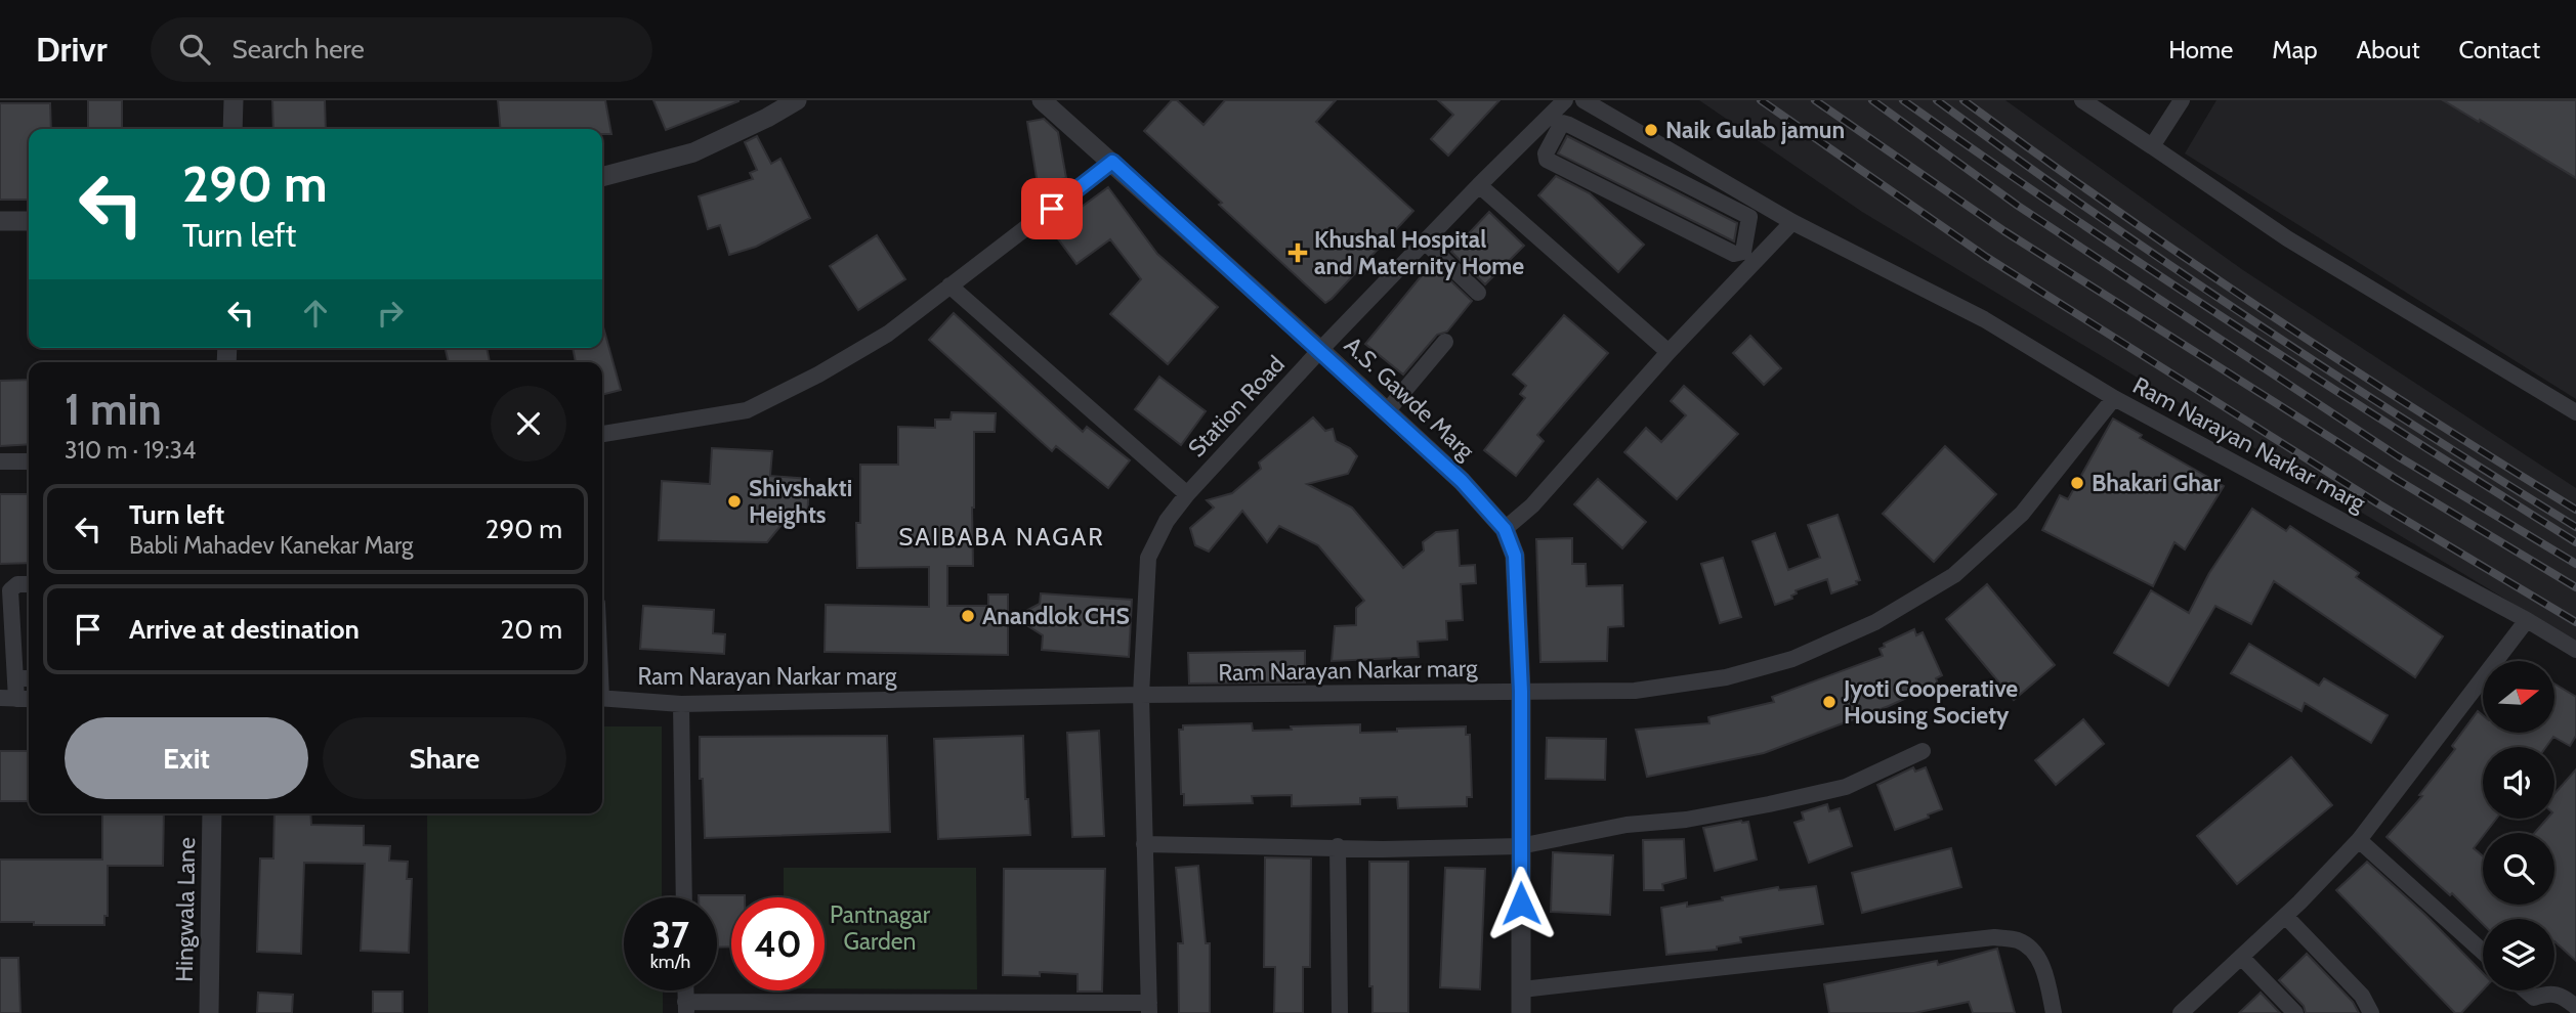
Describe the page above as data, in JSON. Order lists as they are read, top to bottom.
{
  "streets": {
    "street": [
      "A.S. Gawde Marg",
      "Station Road",
      "Ram Narayan Narkar marg",
      "Hingwala Lane"
    ]
  },
  "crossings": [
    ["A.S. Gawde Marg", "Station Road"],
    ["A.S. Gawde Marg", "Ram Narayan Narkar marg"],
    ["Station Road", "Ram Narayan Narkar marg"]
  ],
  "districts": ["SAIBABA NAGAR"],
  "parks": ["Pantnagar Garden"],
  "places": {
    "other": [
      "Naik Gulab jamun",
      "Bhakari Ghar",
      "Shivshakti Heights",
      "Anandlok CHS",
      "Jyoti Cooperative Housing Society"
    ],
    "health": ["Khushal Hospital and Maternity Home"]
  },
  "north": "right",
  "page": {
    "header": "Drivr",
    "search": "Search here",
    "nav": [
      "Home",
      "Map",
      "About",
      "Contact"
    ],
    "turn": ["290 m", "Turn left"],
    "heading": ["1 min", "310 m · 19:34"],
    "list": [
      {
        "name": "Turn left",
        "note": "Babli Mahadev Kanekar Marg",
        "value": "290 m"
      },
      {
        "name": "Arrive at destination",
        "value": "20 m"
      }
    ],
    "buttons": ["Exit", "Share"],
    "speed": "37 km/h",
    "limit": "40"
  }
}
